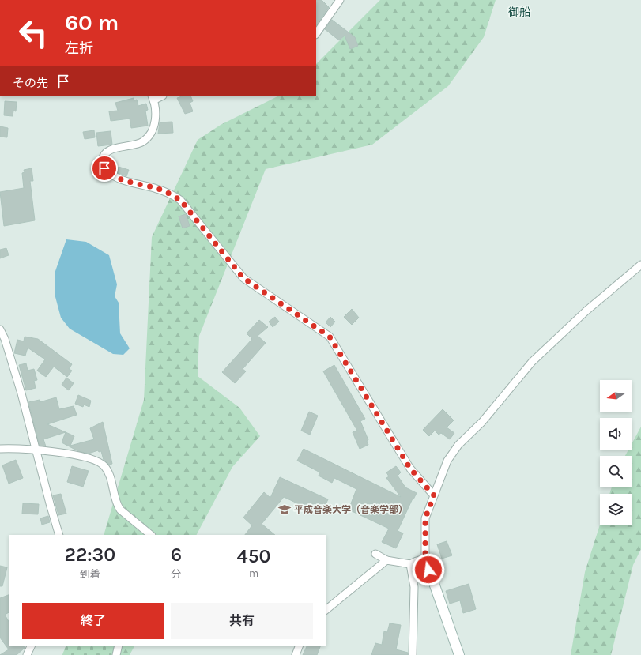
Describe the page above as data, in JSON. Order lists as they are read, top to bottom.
{
  "districts": ["御船"],
  "places": {
    "school or university": ["平成音楽大学（音楽学部）"]
  },
  "north": "left",
  "page": {
    "turn": ["60 m", "左折"],
    "then": "その先",
    "eta": [
      "22:30",
      "到着",
      "6",
      "分",
      "450",
      "m"
    ],
    "buttons": ["終了", "共有"]
  }
}
